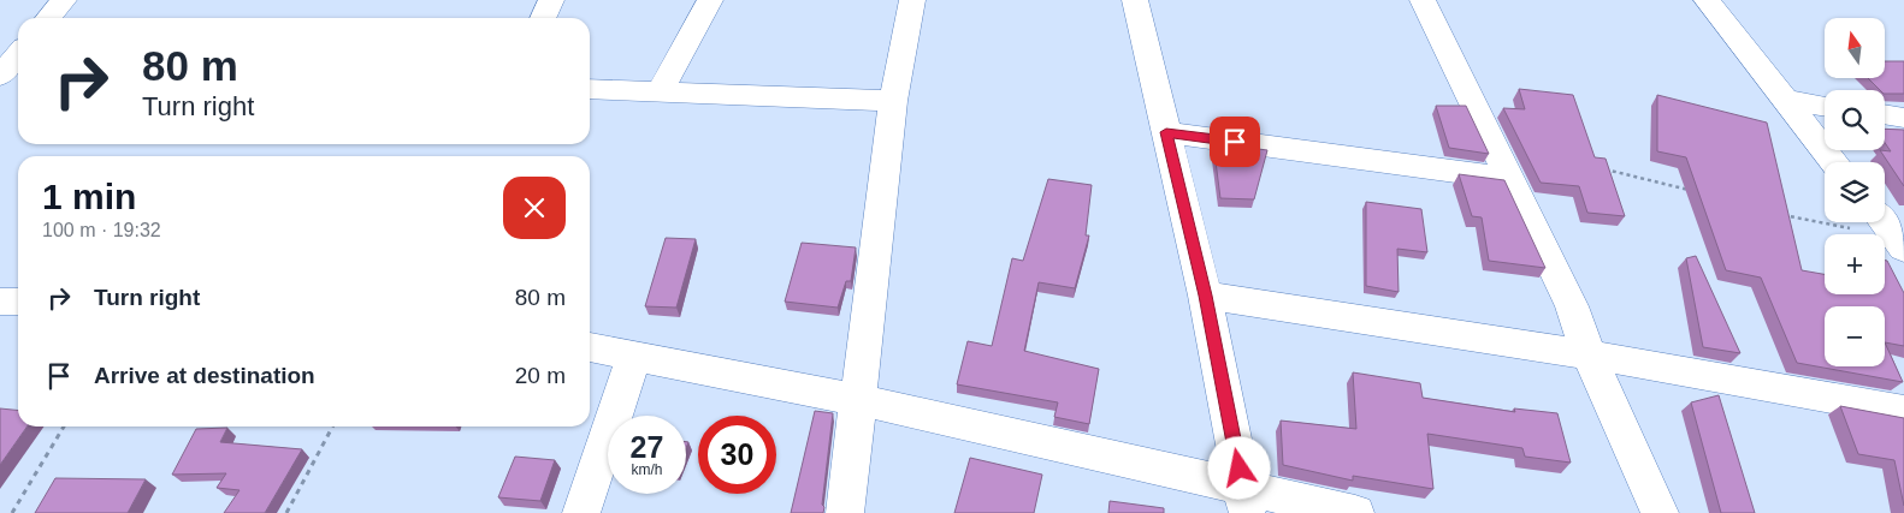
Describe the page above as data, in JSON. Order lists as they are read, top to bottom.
{
  "north": "top",
  "page": {
    "map_buttons": ["+", "−"],
    "turn": ["80 m", "Turn right"],
    "heading": ["1 min", "100 m · 19:32"],
    "list": [
      {
        "name": "Turn right",
        "value": "80 m"
      },
      {
        "name": "Arrive at destination",
        "value": "20 m"
      }
    ],
    "speed": "27 km/h",
    "limit": "30"
  }
}
